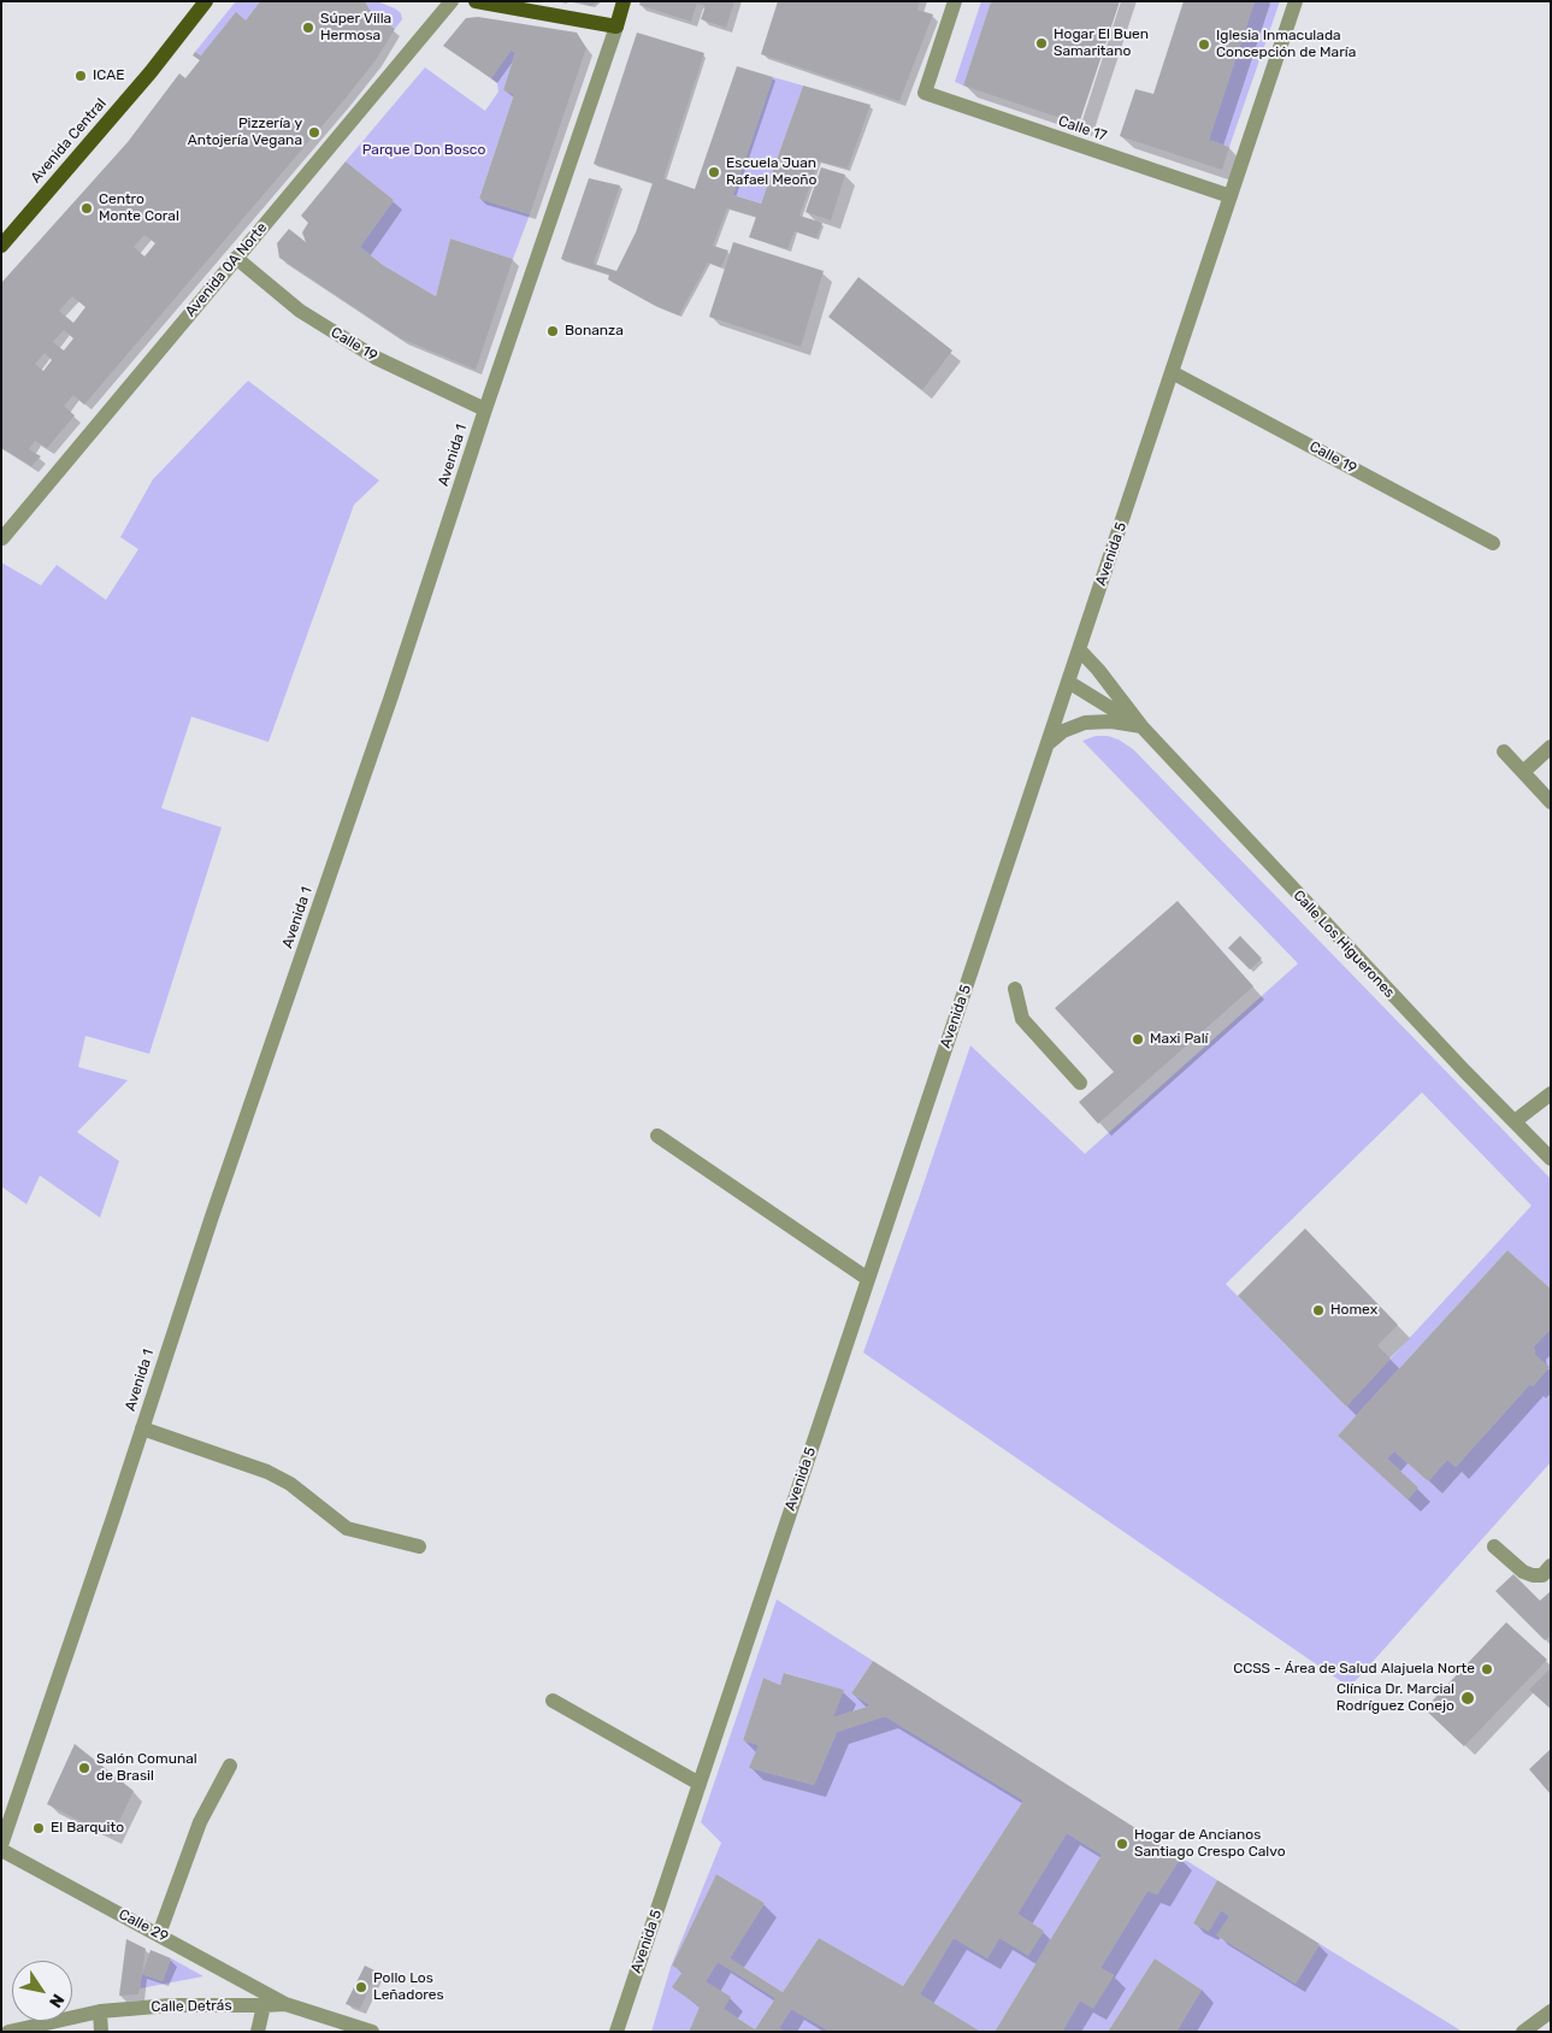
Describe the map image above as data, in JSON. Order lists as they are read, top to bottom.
{
  "streets": {
    "main road": ["Avenida Central", "Avenida 1"],
    "street": [
      "Calle 17",
      "Avenida 0A Norte",
      "Calle 19",
      "Avenida 5",
      "Calle Los Higuerones",
      "Calle 29",
      "Calle Detrás"
    ]
  },
  "crossings": [
    ["Calle 17", "Avenida 5"],
    ["Avenida 0A Norte", "Calle 19"],
    ["Calle 19", "Avenida 1"],
    ["Calle 19", "Avenida 5"],
    ["Avenida 5", "Calle Los Higuerones"],
    ["Calle 29", "Calle Detrás"]
  ],
  "parks": ["Parque Don Bosco"],
  "places": [
    "Súper Villa Hermosa",
    "Hogar El Buen Samaritano",
    "Iglesia Inmaculada Concepción de María",
    "ICAE",
    "Pizzería y Antojería Vegana",
    "Escuela Juan Rafael Meoño",
    "Centro Monte Coral",
    "Bonanza",
    "Maxi Palí",
    "Homex",
    "CCSS - Área de Salud Alajuela Norte",
    "Clínica Dr. Marcial Rodríguez Conejo",
    "Salón Comunal de Brasil",
    "El Barquito",
    "Hogar de Ancianos Santiago Crespo Calvo",
    "Pollo Los Leñadores"
  ],
  "north": "bottom right"
}
